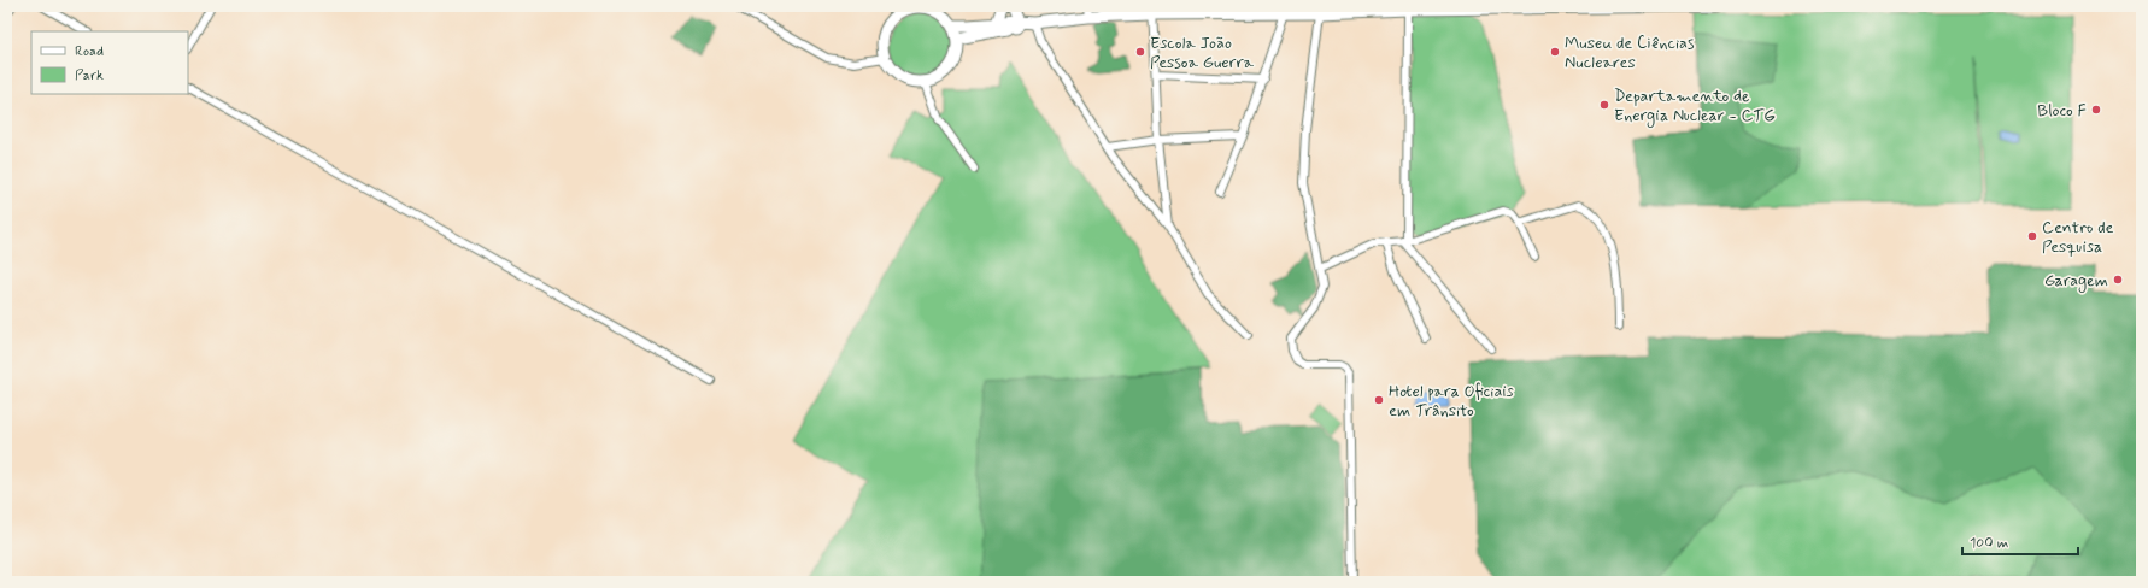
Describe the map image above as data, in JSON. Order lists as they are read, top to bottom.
{
  "places": [
    "Escola João Pessoa Guerra",
    "Museu de Ciências Nucleares",
    "Departamento de Energia Nuclear - CTG",
    "Bloco F",
    "Centro de Pesquisa",
    "Garagem",
    "Hotel para Oficiais em Trânsito"
  ],
  "legend": ["Road", "Park"],
  "scale_bar": "100 m"
}
